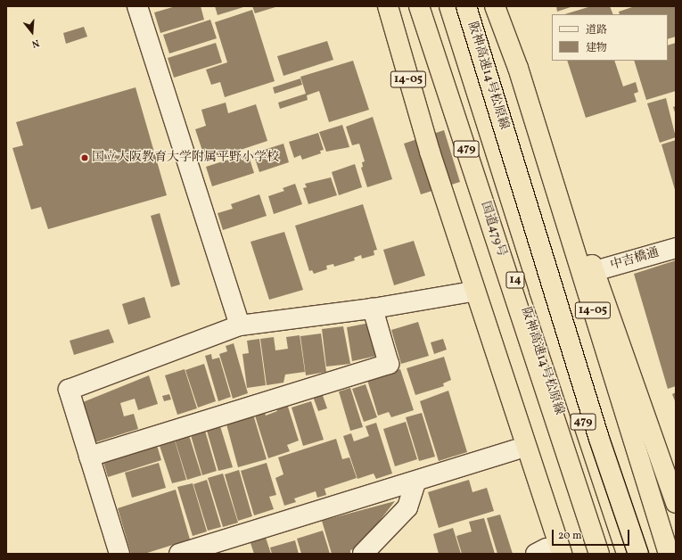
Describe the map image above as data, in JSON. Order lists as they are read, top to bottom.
{
  "streets": {
    "highway": [
      "阪神高速14号松原線",
      "14-05",
      "479",
      "国道479号",
      "14"
    ],
    "street": ["中吉橋通"]
  },
  "places": ["国立大阪教育大学附属平野小学校"],
  "legend": ["道路", "建物"],
  "scale_bar": "20 m",
  "north": "bottom"
}
